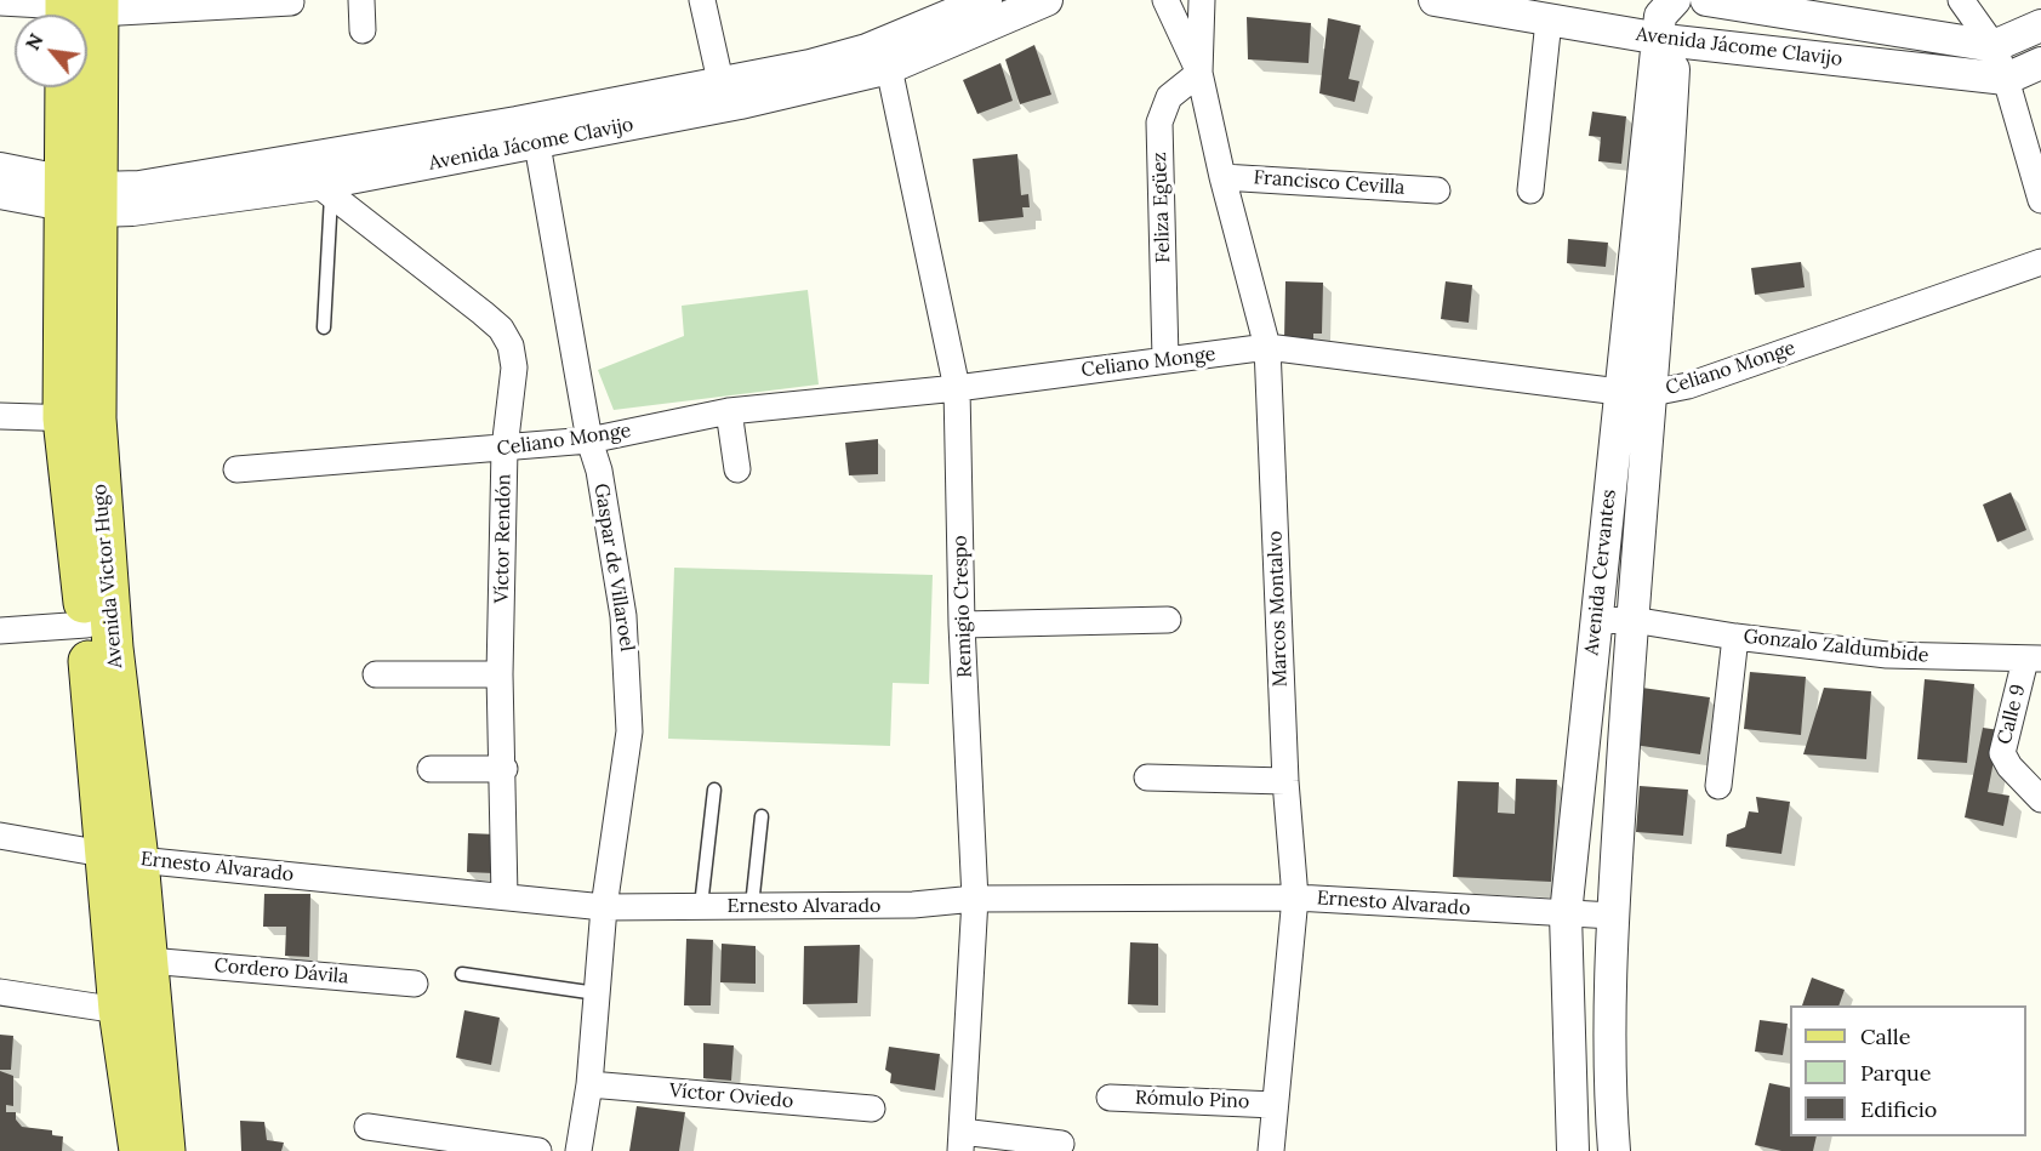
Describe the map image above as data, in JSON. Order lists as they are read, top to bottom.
{
  "streets": {
    "main road": ["Avenida Victor Hugo"],
    "street": [
      "Avenida Jácome Clavijo",
      "Francisco Cevilla",
      "Feliza Egüez",
      "Celiano Monge",
      "Víctor Rendón",
      "Gaspar de Villaroel",
      "Avenida Cervantes",
      "Remigio Crespo",
      "Marcos Montalvo",
      "Gonzalo Zaldumbide",
      "Calle 9",
      "Ernesto Alvarado",
      "Cordero Dávila",
      "Víctor Oviedo",
      "Rómulo Pino"
    ]
  },
  "crossings": [
    ["Avenida Jácome Clavijo", "Víctor Rendón"],
    ["Avenida Jácome Clavijo", "Gaspar de Villaroel"],
    ["Avenida Jácome Clavijo", "Avenida Cervantes"],
    ["Avenida Jácome Clavijo", "Avenida Victor Hugo"],
    ["Avenida Jácome Clavijo", "Remigio Crespo"],
    ["Francisco Cevilla", "Marcos Montalvo"],
    ["Feliza Egüez", "Celiano Monge"],
    ["Feliza Egüez", "Marcos Montalvo"],
    ["Celiano Monge", "Víctor Rendón"],
    ["Celiano Monge", "Gaspar de Villaroel"],
    ["Celiano Monge", "Avenida Cervantes"],
    ["Celiano Monge", "Remigio Crespo"],
    ["Celiano Monge", "Marcos Montalvo"],
    ["Víctor Rendón", "Ernesto Alvarado"],
    ["Gaspar de Villaroel", "Ernesto Alvarado"],
    ["Gaspar de Villaroel", "Víctor Oviedo"],
    ["Avenida Cervantes", "Gonzalo Zaldumbide"],
    ["Avenida Cervantes", "Ernesto Alvarado"],
    ["Avenida Victor Hugo", "Ernesto Alvarado"],
    ["Avenida Victor Hugo", "Cordero Dávila"],
    ["Remigio Crespo", "Ernesto Alvarado"],
    ["Marcos Montalvo", "Ernesto Alvarado"],
    ["Marcos Montalvo", "Rómulo Pino"],
    ["Gonzalo Zaldumbide", "Calle 9"]
  ],
  "legend": ["Calle", "Parque", "Edificio"],
  "north": "top left"
}
